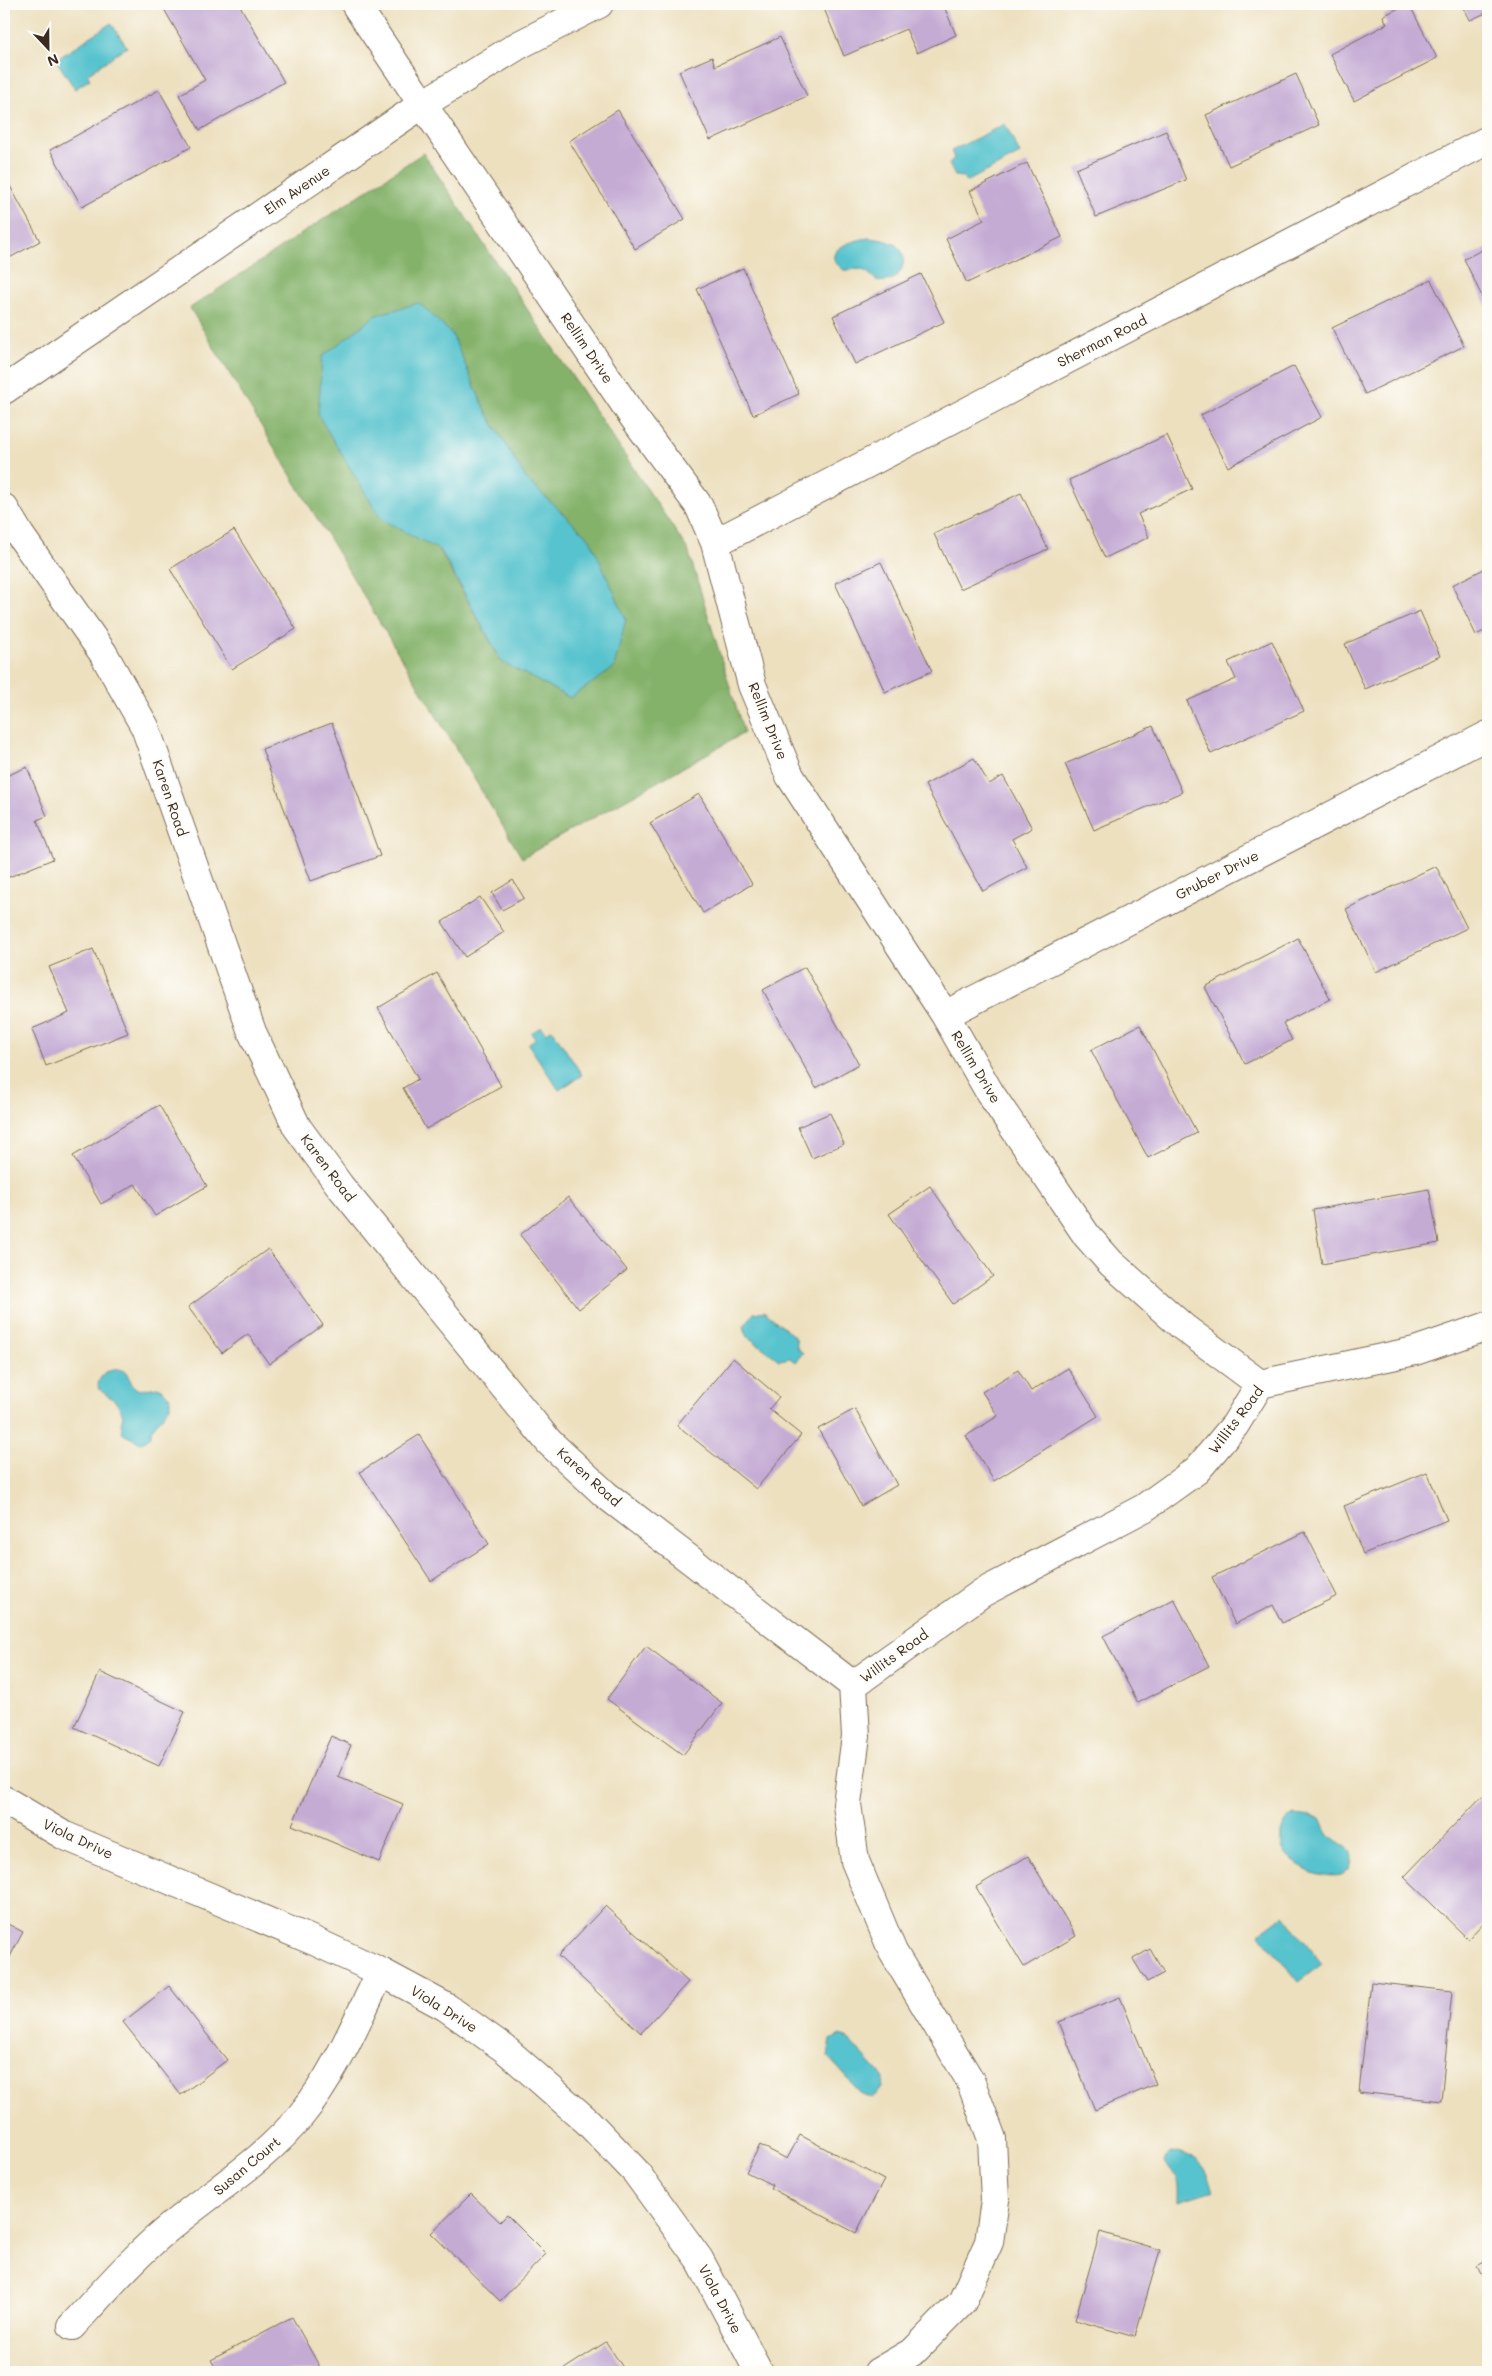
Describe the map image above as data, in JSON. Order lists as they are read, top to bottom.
{
  "streets": {
    "street": [
      "Elm Avenue",
      "Sherman Road",
      "Rellim Drive",
      "Karen Road",
      "Gruber Drive",
      "Willits Road",
      "Viola Drive",
      "Susan Court"
    ]
  },
  "crossings": [
    ["Elm Avenue", "Rellim Drive"],
    ["Sherman Road", "Rellim Drive"],
    ["Rellim Drive", "Gruber Drive"],
    ["Rellim Drive", "Willits Road"],
    ["Karen Road", "Willits Road"],
    ["Viola Drive", "Susan Court"]
  ],
  "north": "bottom"
}
